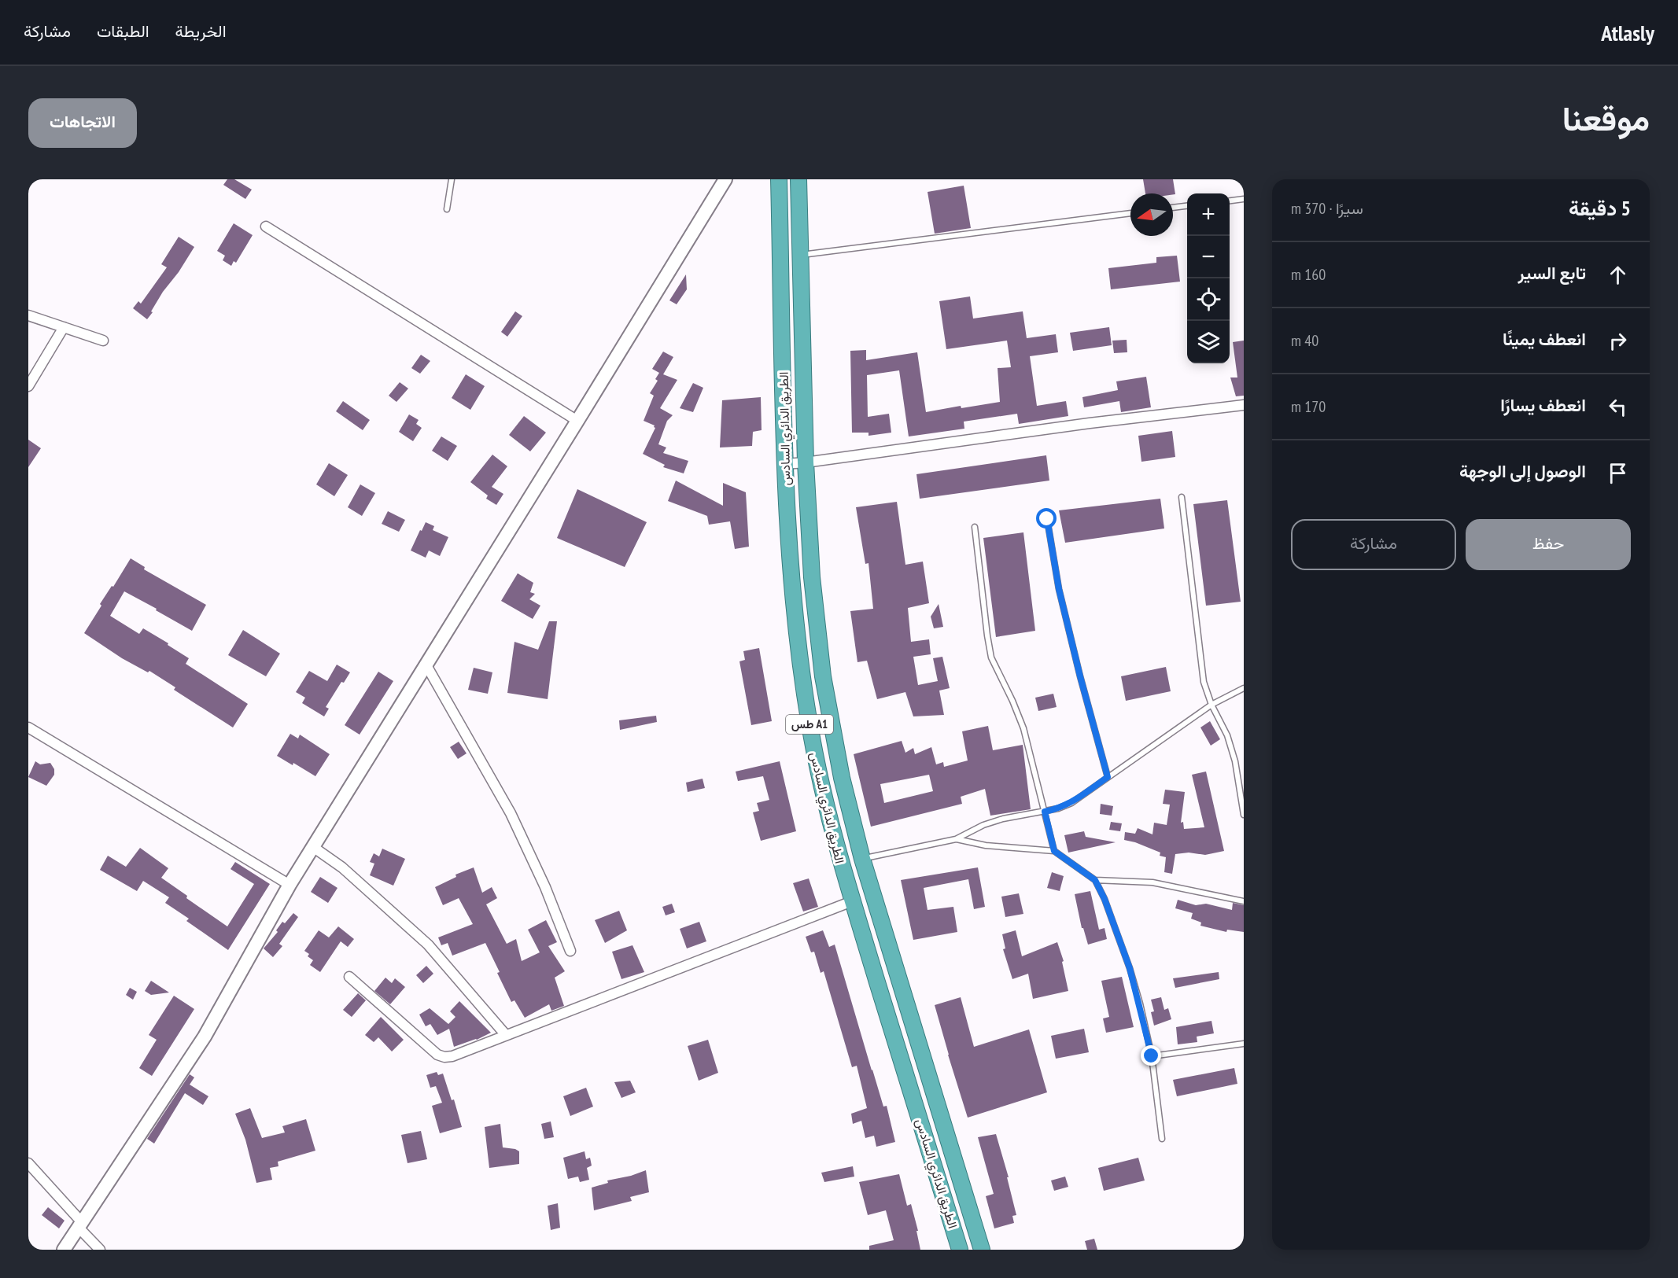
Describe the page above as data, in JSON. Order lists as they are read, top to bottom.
{
  "streets": {
    "highway": ["الطريق الدائري السادس", "طس A1"]
  },
  "north": "left",
  "page": {
    "header": "Atlasly",
    "nav": ["الخريطة", "الطبقات", "مشاركة"],
    "title": "موقعنا",
    "buttons": [
      "الاتجاهات",
      ["حفظ", "مشاركة"]
    ],
    "heading": ["5 دقيقة", "سيرًا · 370 m"],
    "map_buttons": ["+", "−"],
    "list": [
      ["تابع السير", "160 m"],
      ["انعطف يمينًا", "40 m"],
      ["انعطف يسارًا", "170 m"],
      "الوصول إلى الوجهة"
    ]
  }
}
